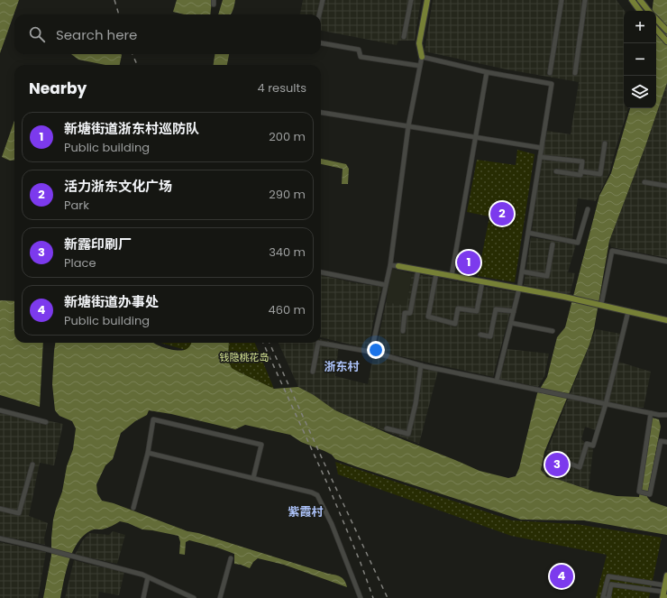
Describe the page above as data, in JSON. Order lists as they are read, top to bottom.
{
  "districts": ["浙东村", "紫霞村"],
  "parks": ["钱隐桃花岛"],
  "page": {
    "map_buttons": ["+", "−"],
    "search": "Search here",
    "heading": ["Nearby", "4 results"],
    "list": [
      {
        "mark": "1",
        "name": "新塘街道浙东村巡防队",
        "note": "Public building",
        "value": "200 m"
      },
      {
        "mark": "2",
        "name": "活力浙东文化广场",
        "note": "Park",
        "value": "290 m"
      },
      {
        "mark": "3",
        "name": "新露印刷厂",
        "note": "Place",
        "value": "340 m"
      },
      {
        "mark": "4",
        "name": "新塘街道办事处",
        "note": "Public building",
        "value": "460 m"
      }
    ],
    "pins": [
      "2",
      "1",
      "3",
      "4"
    ]
  }
}
